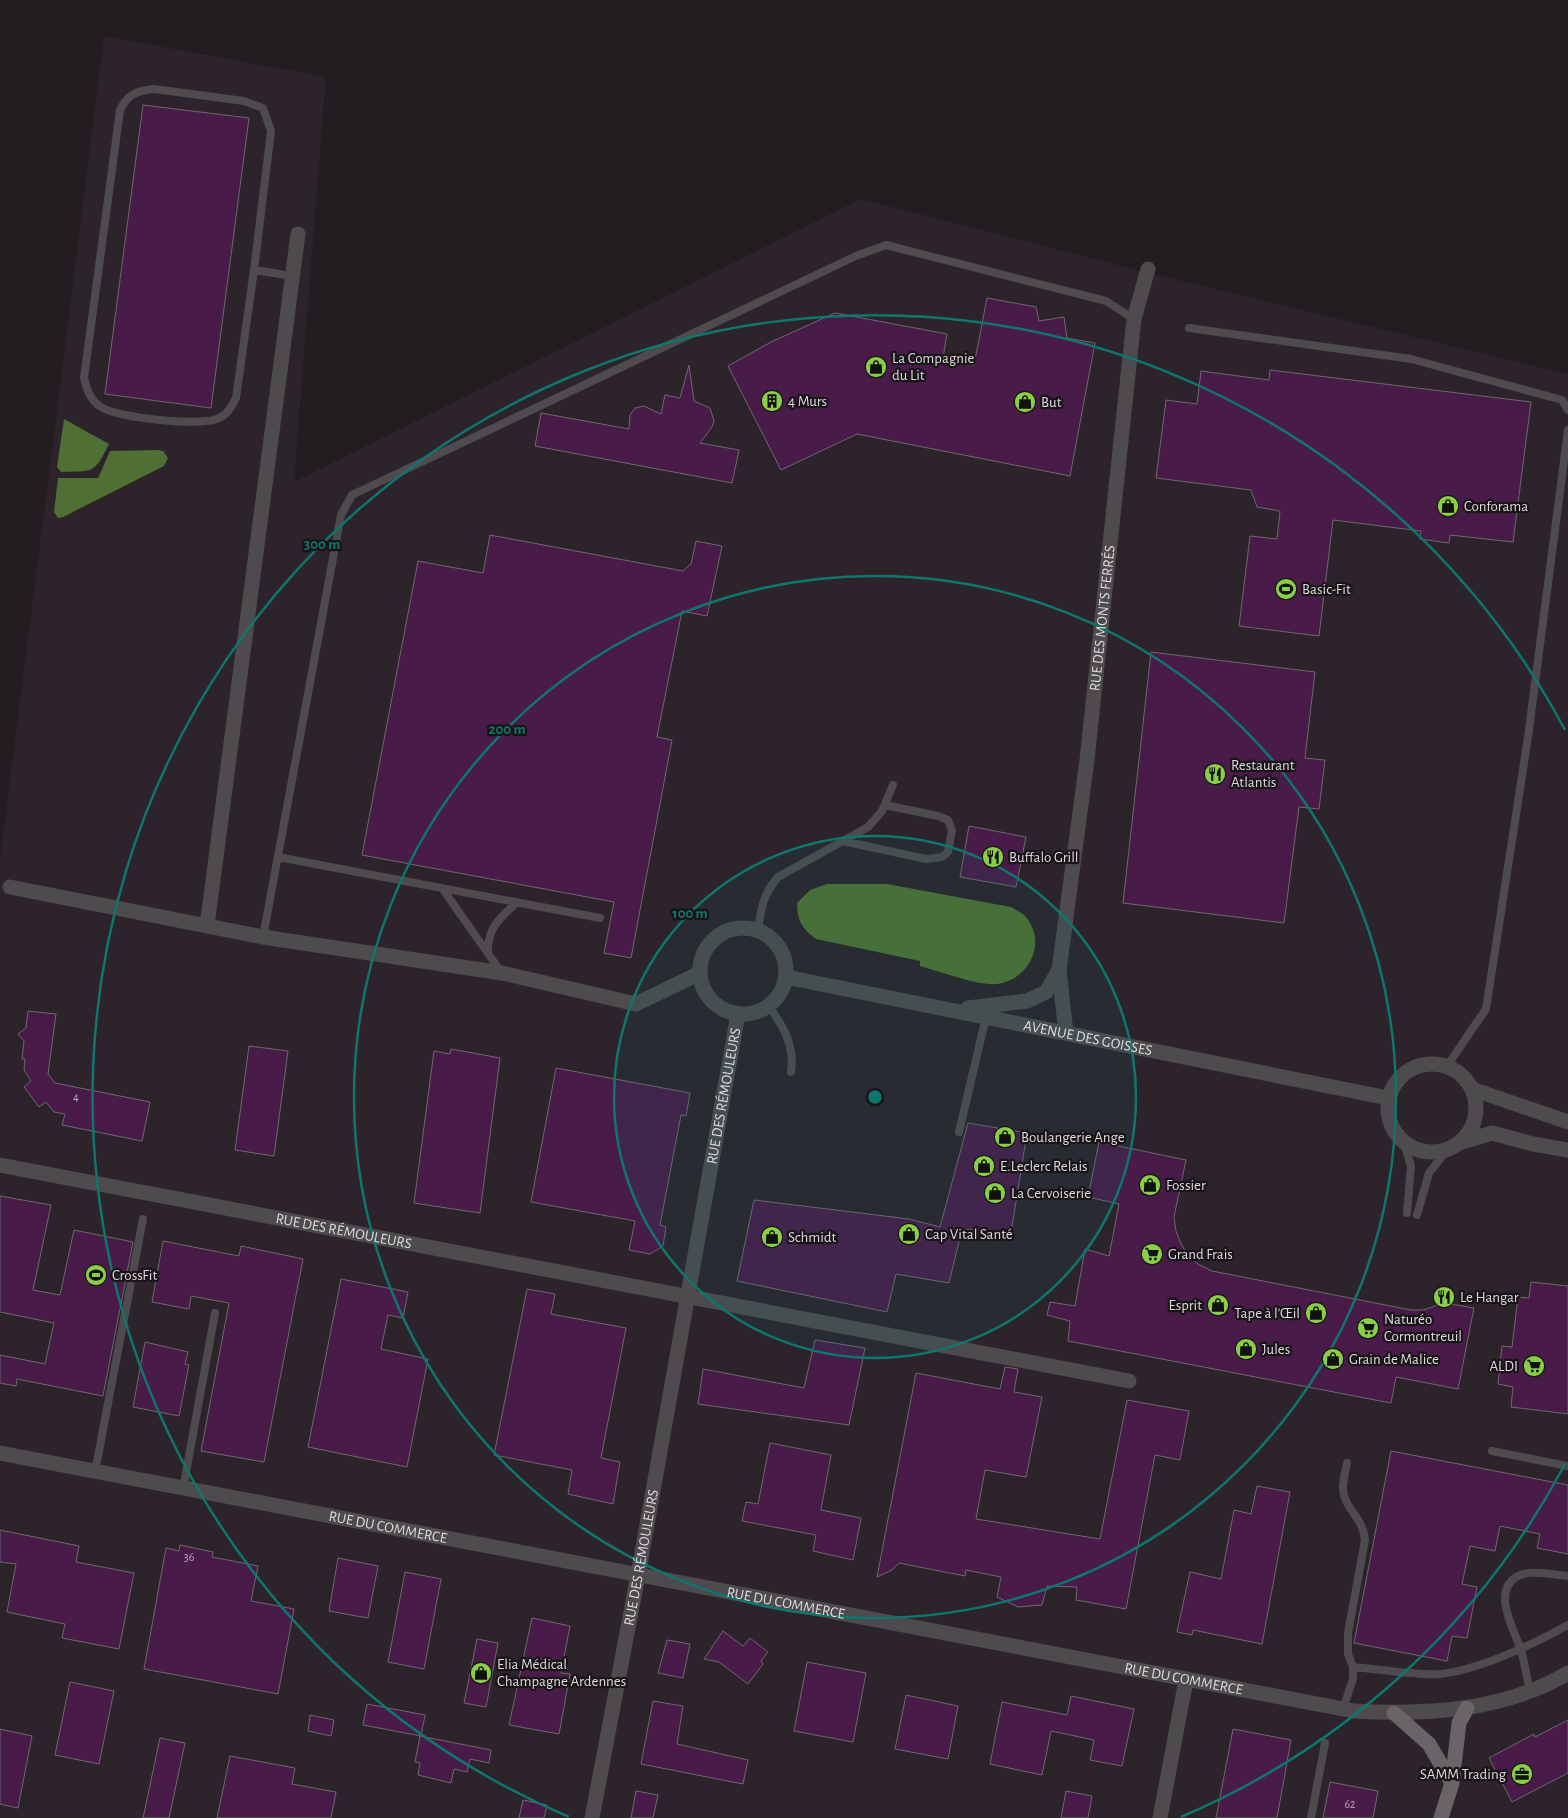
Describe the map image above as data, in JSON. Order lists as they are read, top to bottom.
{
  "streets": {
    "street": [
      "RUE DES MONTS FERRÉS",
      "AVENUE DES GOISSES",
      "RUE DES RÉMOULEURS",
      "RUE DU COMMERCE"
    ]
  },
  "crossings": [
    ["RUE DES MONTS FERRÉS", "AVENUE DES GOISSES"],
    ["AVENUE DES GOISSES", "RUE DES RÉMOULEURS"],
    ["RUE DES RÉMOULEURS", "RUE DU COMMERCE"]
  ],
  "places": {
    "shop": [
      "La Compagnie du Lit",
      "But",
      "Conforama",
      "Boulangerie Ange",
      "E.Leclerc Relais",
      "Fossier",
      "La Cervoiserie",
      "Cap Vital Santé",
      "Schmidt",
      "Esprit",
      "Tape à l'Œil",
      "Jules",
      "Grain de Malice",
      "Elia Médical Champagne Ardennes"
    ],
    "building": ["4 Murs"],
    "sports": ["Basic-Fit", "CrossFit"],
    "restaurant": ["Restaurant Atlantis", "Buffalo Grill", "Le Hangar"],
    "supermarket": ["Grand Frais", "Naturéo Cormontreuil", "ALDI"],
    "office": ["SAMM Trading"]
  },
  "house_numbers": ["4", "36", "62"],
  "rings": ["300 m", "200 m", "100 m"]
}
